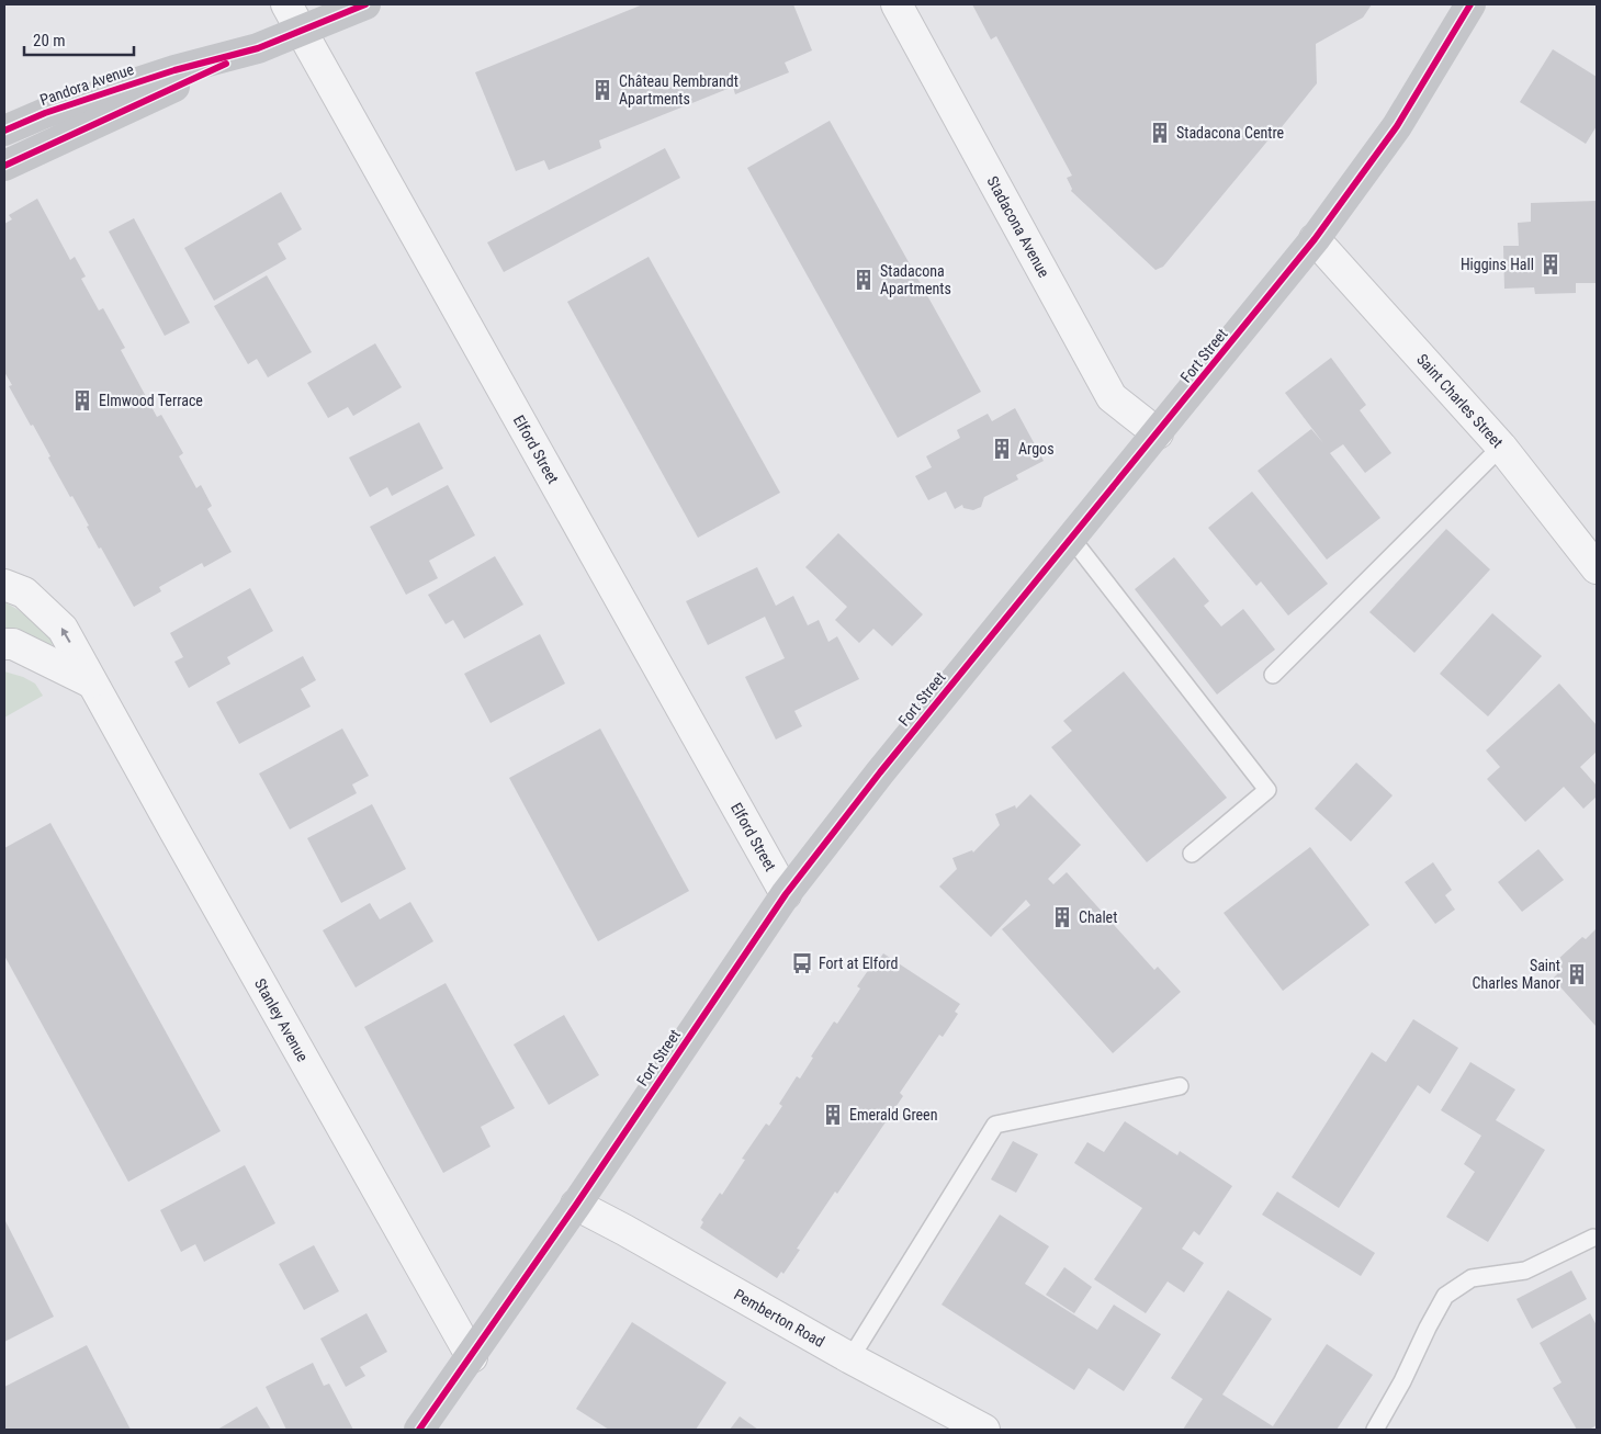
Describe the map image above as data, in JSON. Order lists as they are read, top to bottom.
{
  "streets": {
    "main road": ["Pandora Avenue", "Fort Street"],
    "street": [
      "Stadacona Avenue",
      "Saint Charles Street",
      "Elford Street",
      "Stanley Avenue",
      "Pemberton Road"
    ]
  },
  "crossings": [
    ["Pandora Avenue", "Elford Street"],
    ["Stadacona Avenue", "Fort Street"],
    ["Fort Street", "Saint Charles Street"],
    ["Fort Street", "Elford Street"],
    ["Fort Street", "Stanley Avenue"],
    ["Fort Street", "Pemberton Road"]
  ],
  "places": {
    "building": [
      "Château Rembrandt Apartments",
      "Stadacona Centre",
      "Higgins Hall",
      "Stadacona Apartments",
      "Elmwood Terrace",
      "Argos",
      "Chalet",
      "Saint Charles Manor",
      "Emerald Green"
    ],
    "bus stop": ["Fort at Elford"]
  },
  "scale_bar": "20 m"
}
